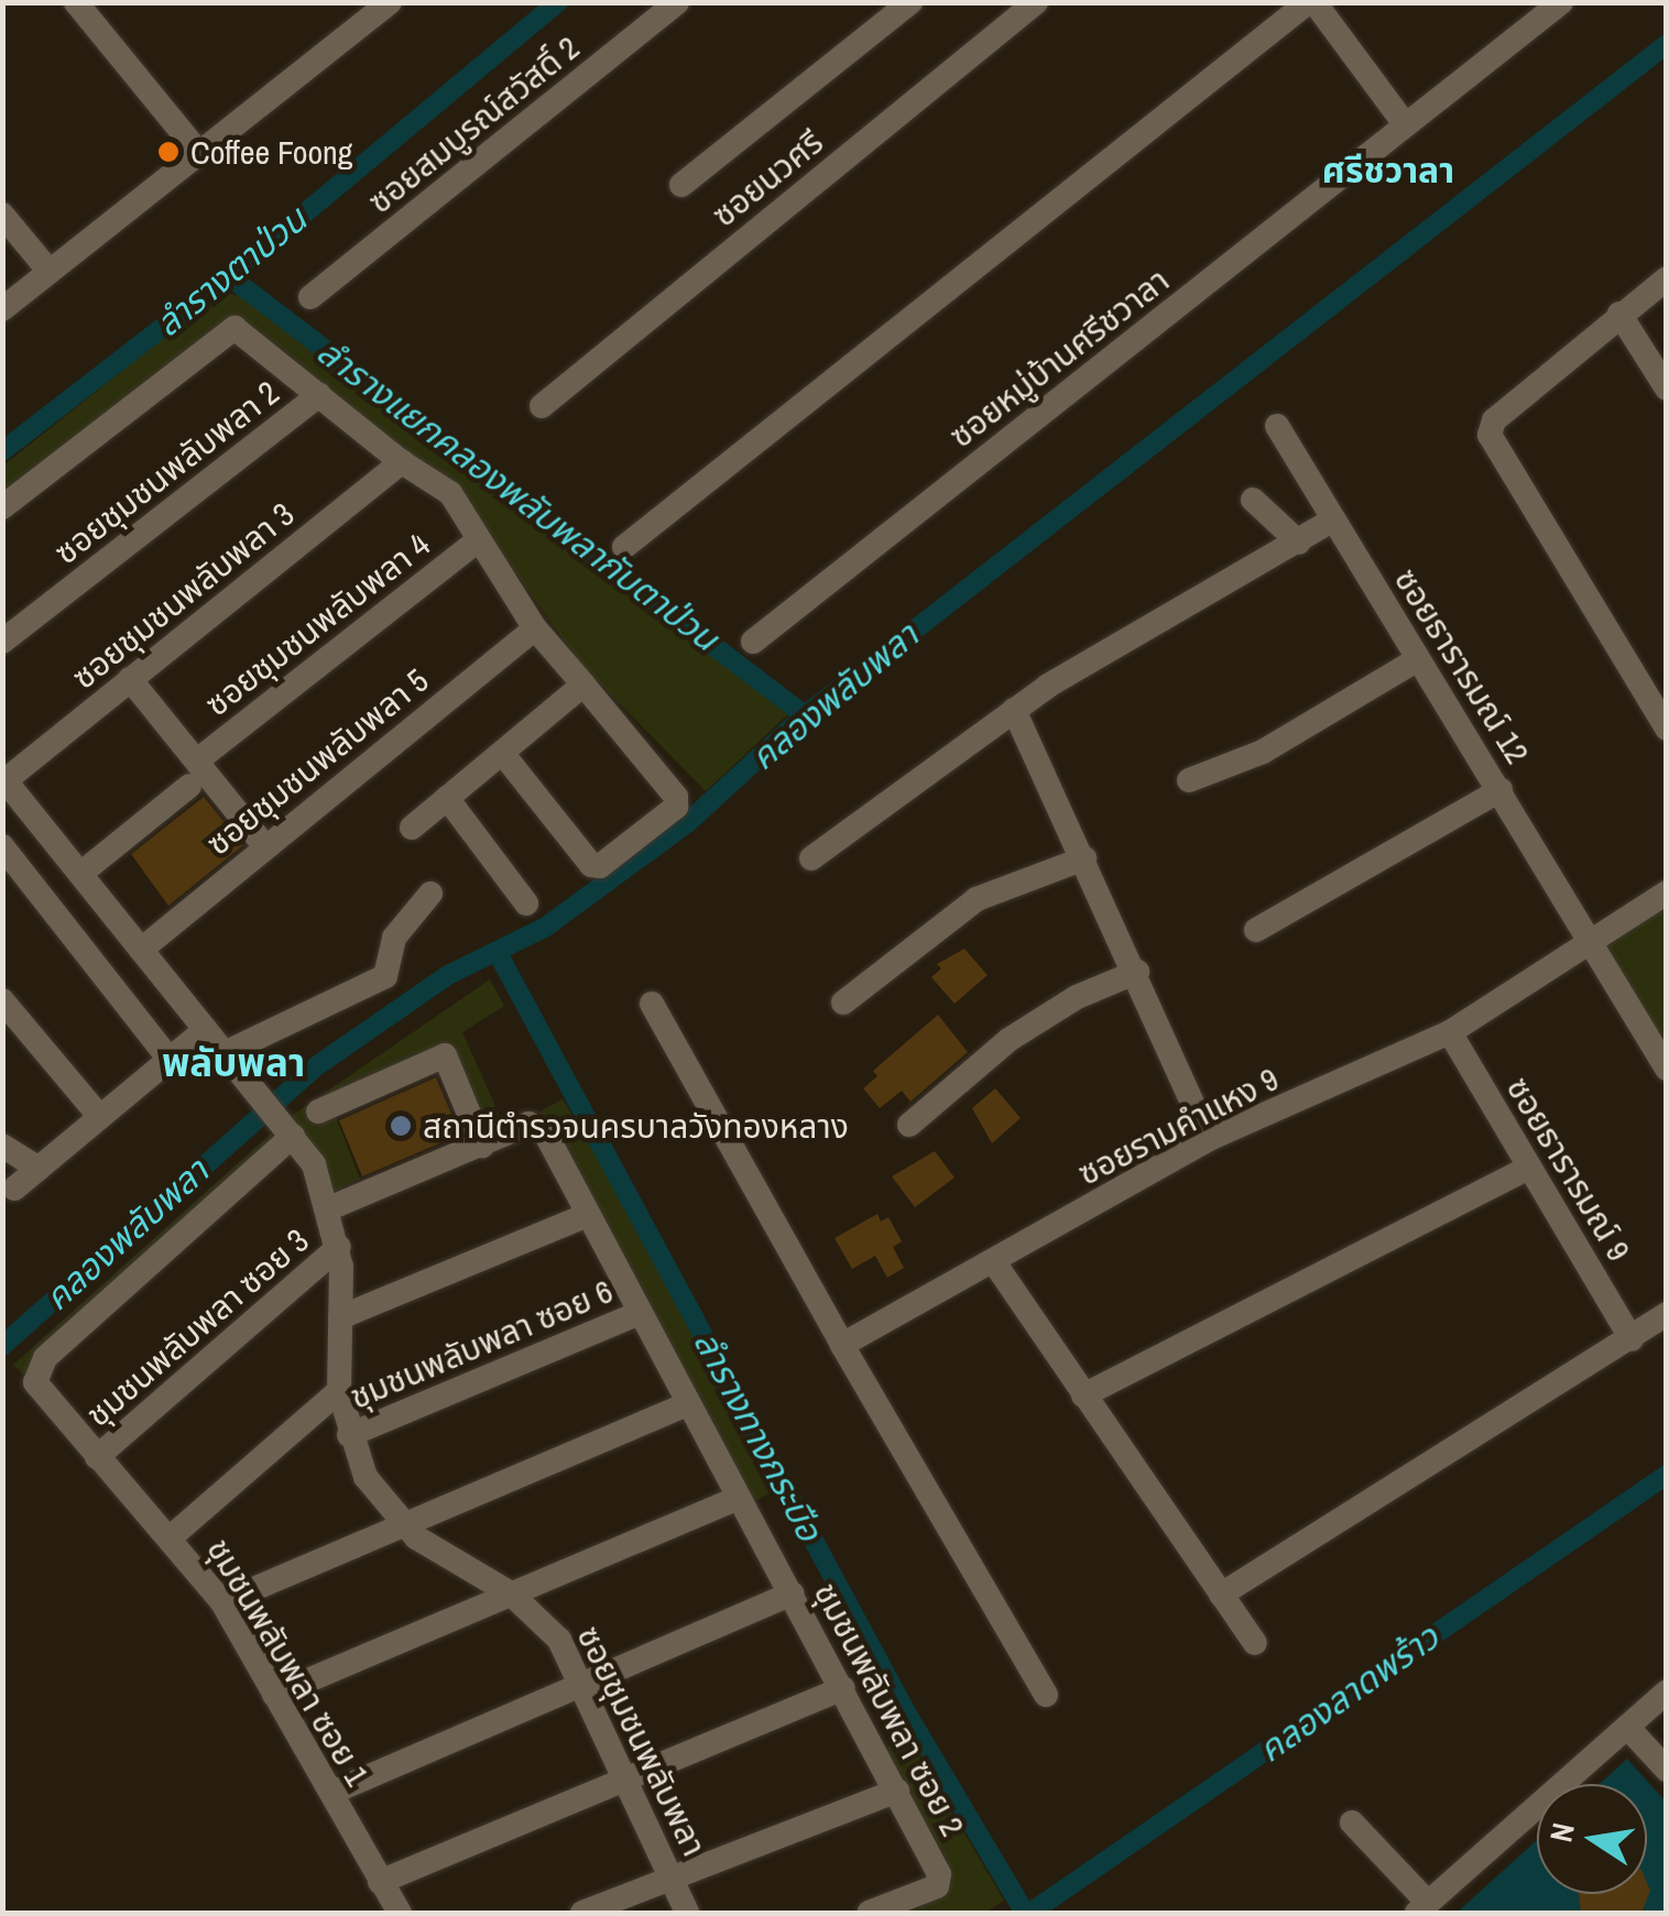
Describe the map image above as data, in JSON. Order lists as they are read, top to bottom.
{
  "streets": {
    "street": [
      "ซอยสมบูรณ์สวัสดิ์ 2",
      "ซอยนวศรี",
      "ซอยหมู่บ้านศรีชวาลา",
      "ซอยชุมชนพลับพลา 2",
      "ซอยชุมชนพลับพลา 3",
      "ซอยชุมชนพลับพลา 4",
      "ซอยธารารมณ์ 12",
      "ซอยชุมชนพลับพลา 5",
      "ซอยรามคำแหง 9",
      "ซอยธารารมณ์ 9",
      "ชุมชนพลับพลา ซอย 3",
      "ชุมชนพลับพลา ซอย 6",
      "ชุมชนพลับพลา ซอย 1",
      "ชุมชนพลับพลา ซอย 2",
      "ซอยชุมชนพลับพลา"
    ]
  },
  "crossings": [
    ["ซอยชุมชนพลับพลา 3", "ซอยชุมชนพลับพลา"],
    ["ซอยธารารมณ์ 12", "ซอยรามคำแหง 9"],
    ["ซอยชุมชนพลับพลา 5", "ซอยชุมชนพลับพลา"],
    ["ซอยรามคำแหง 9", "ซอยธารารมณ์ 9"],
    ["ชุมชนพลับพลา ซอย 3", "ชุมชนพลับพลา ซอย 1"],
    ["ชุมชนพลับพลา ซอย 3", "ซอยชุมชนพลับพลา"],
    ["ชุมชนพลับพลา ซอย 6", "ชุมชนพลับพลา ซอย 2"],
    ["ชุมชนพลับพลา ซอย 6", "ซอยชุมชนพลับพลา"],
    ["ชุมชนพลับพลา ซอย 1", "ซอยชุมชนพลับพลา"],
    ["ชุมชนพลับพลา ซอย 2", "ซอยชุมชนพลับพลา"]
  ],
  "districts": ["ศรีชวาลา", "พลับพลา"],
  "water": [
    "ลำรางตาป่วน",
    "ลำรางแยกคลองพลับพลากับตาป่วน",
    "คลองพลับพลา",
    "ลำรางทางกระบือ",
    "คลองลาดพร้าว"
  ],
  "places": ["Coffee Foong", "สถานีตำรวจนครบาลวังทองหลาง"],
  "north": "left"
}
